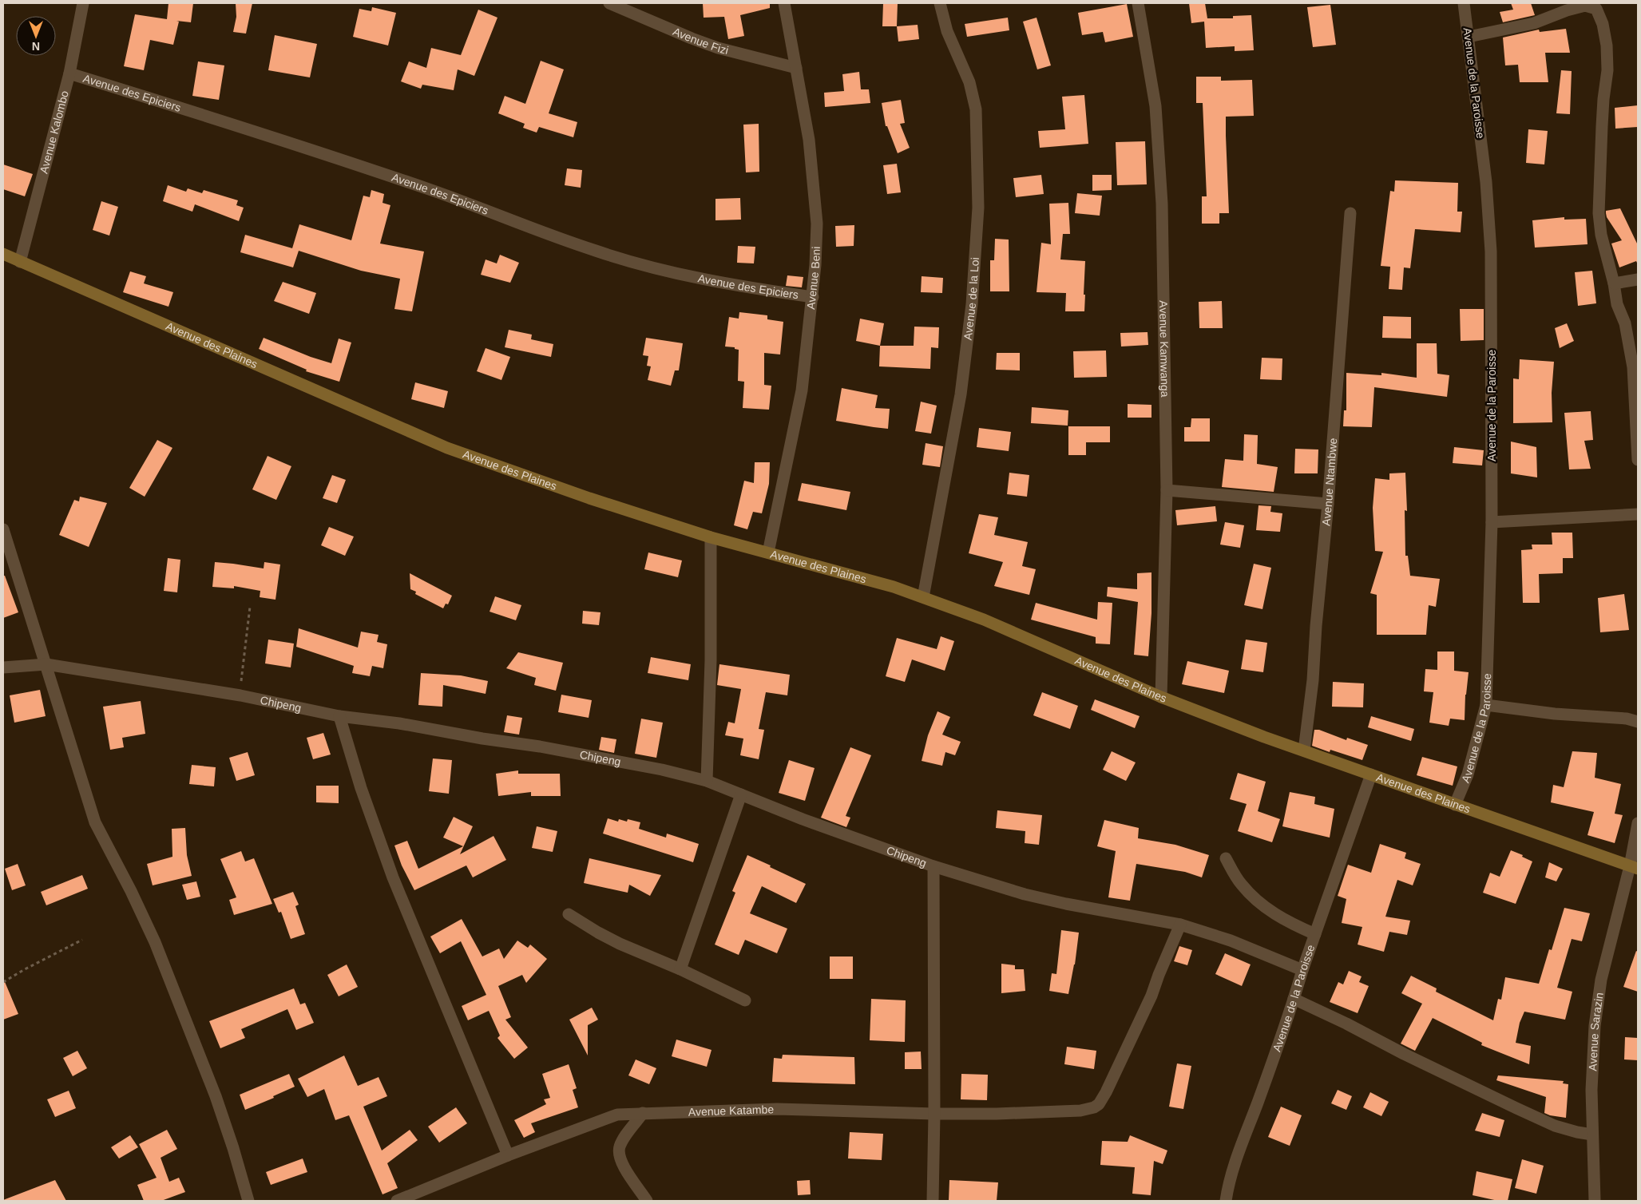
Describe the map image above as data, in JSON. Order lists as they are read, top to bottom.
{
  "streets": {
    "street": [
      "Avenue Fizi",
      "Avenue de la Paroisse",
      "Avenue des Epiciers",
      "Avenue Kalombo",
      "Avenue Beni",
      "Avenue de la Loi",
      "Avenue des Plaines",
      "Avenue Kamwanga",
      "Avenue Ntambwe",
      "Chipeng",
      "Avenue Sarazin",
      "Avenue Katambe"
    ]
  },
  "crossings": [
    ["Avenue Fizi", "Avenue Beni"],
    ["Avenue de la Paroisse", "Avenue des Plaines"],
    ["Avenue de la Paroisse", "Chipeng"],
    ["Avenue des Epiciers", "Avenue Kalombo"],
    ["Avenue des Epiciers", "Avenue Beni"],
    ["Avenue Kalombo", "Avenue des Plaines"],
    ["Avenue Beni", "Avenue des Plaines"],
    ["Avenue de la Loi", "Avenue des Plaines"],
    ["Avenue des Plaines", "Avenue Kamwanga"],
    ["Avenue des Plaines", "Avenue Ntambwe"],
    ["Avenue des Plaines", "Avenue Sarazin"],
    ["Chipeng", "Avenue Katambe"]
  ],
  "north": "bottom"
}
